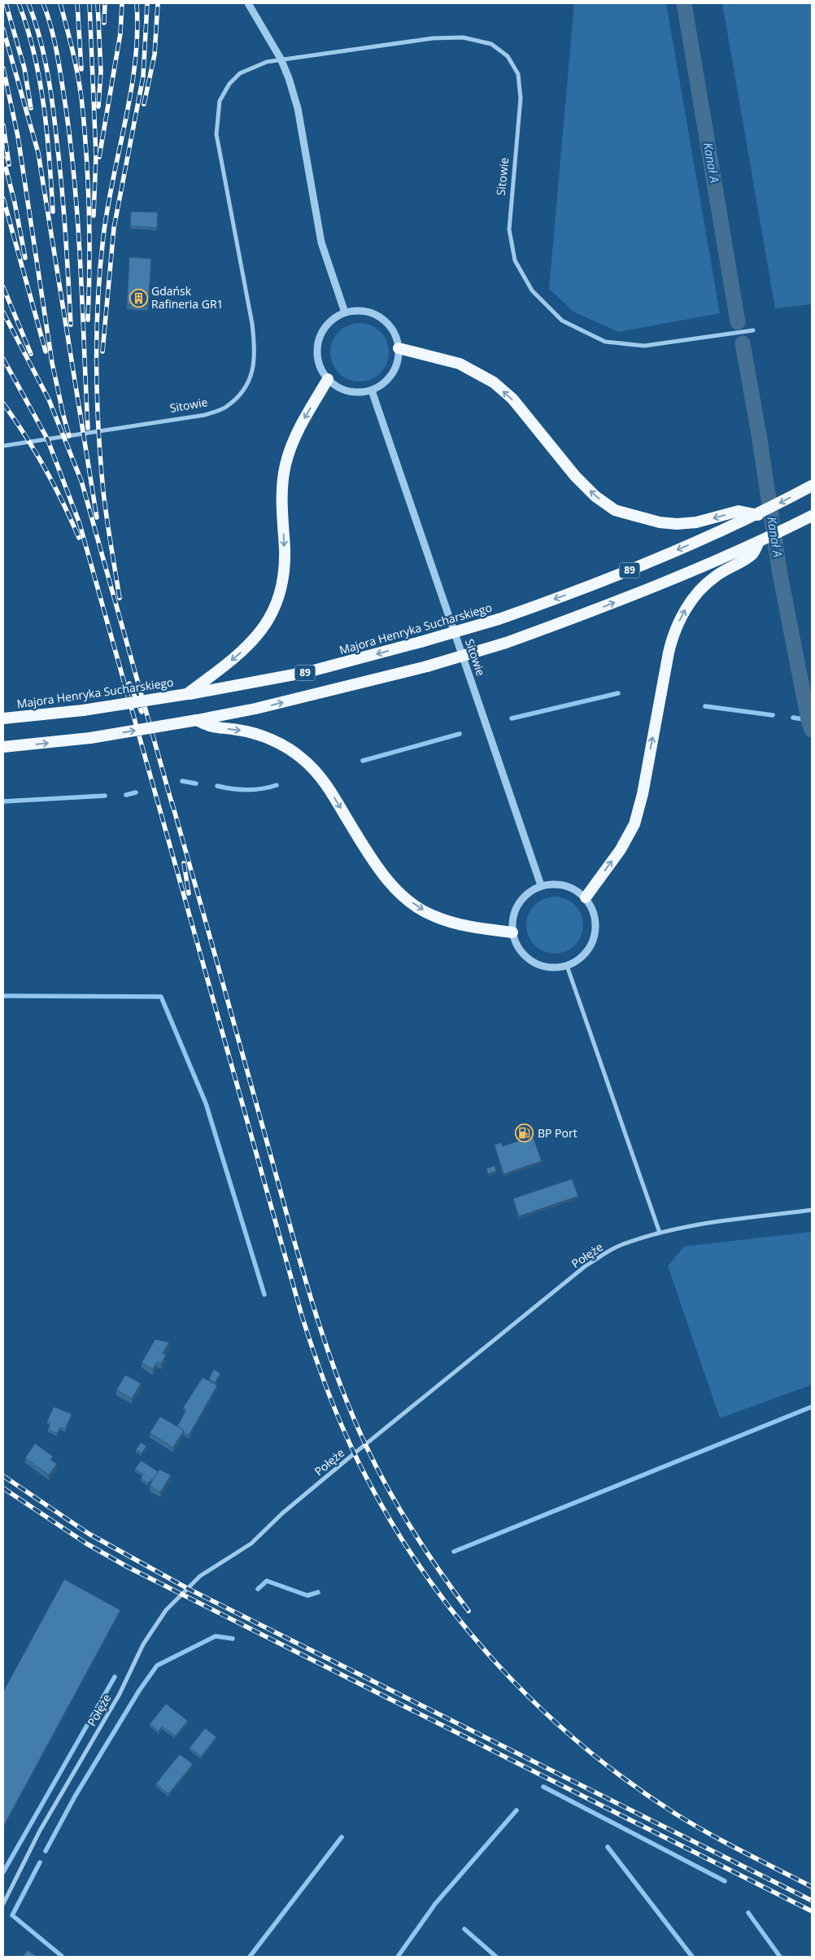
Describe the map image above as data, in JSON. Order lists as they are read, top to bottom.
{
  "streets": {
    "highway": ["89", "Majora Henryka Sucharskiego"],
    "street": ["Sitowie", "Połęże"]
  },
  "water": ["Kanał A"],
  "places": {
    "building": ["Gdańsk Rafineria GR1"],
    "fuel station": ["BP Port"]
  }
}
